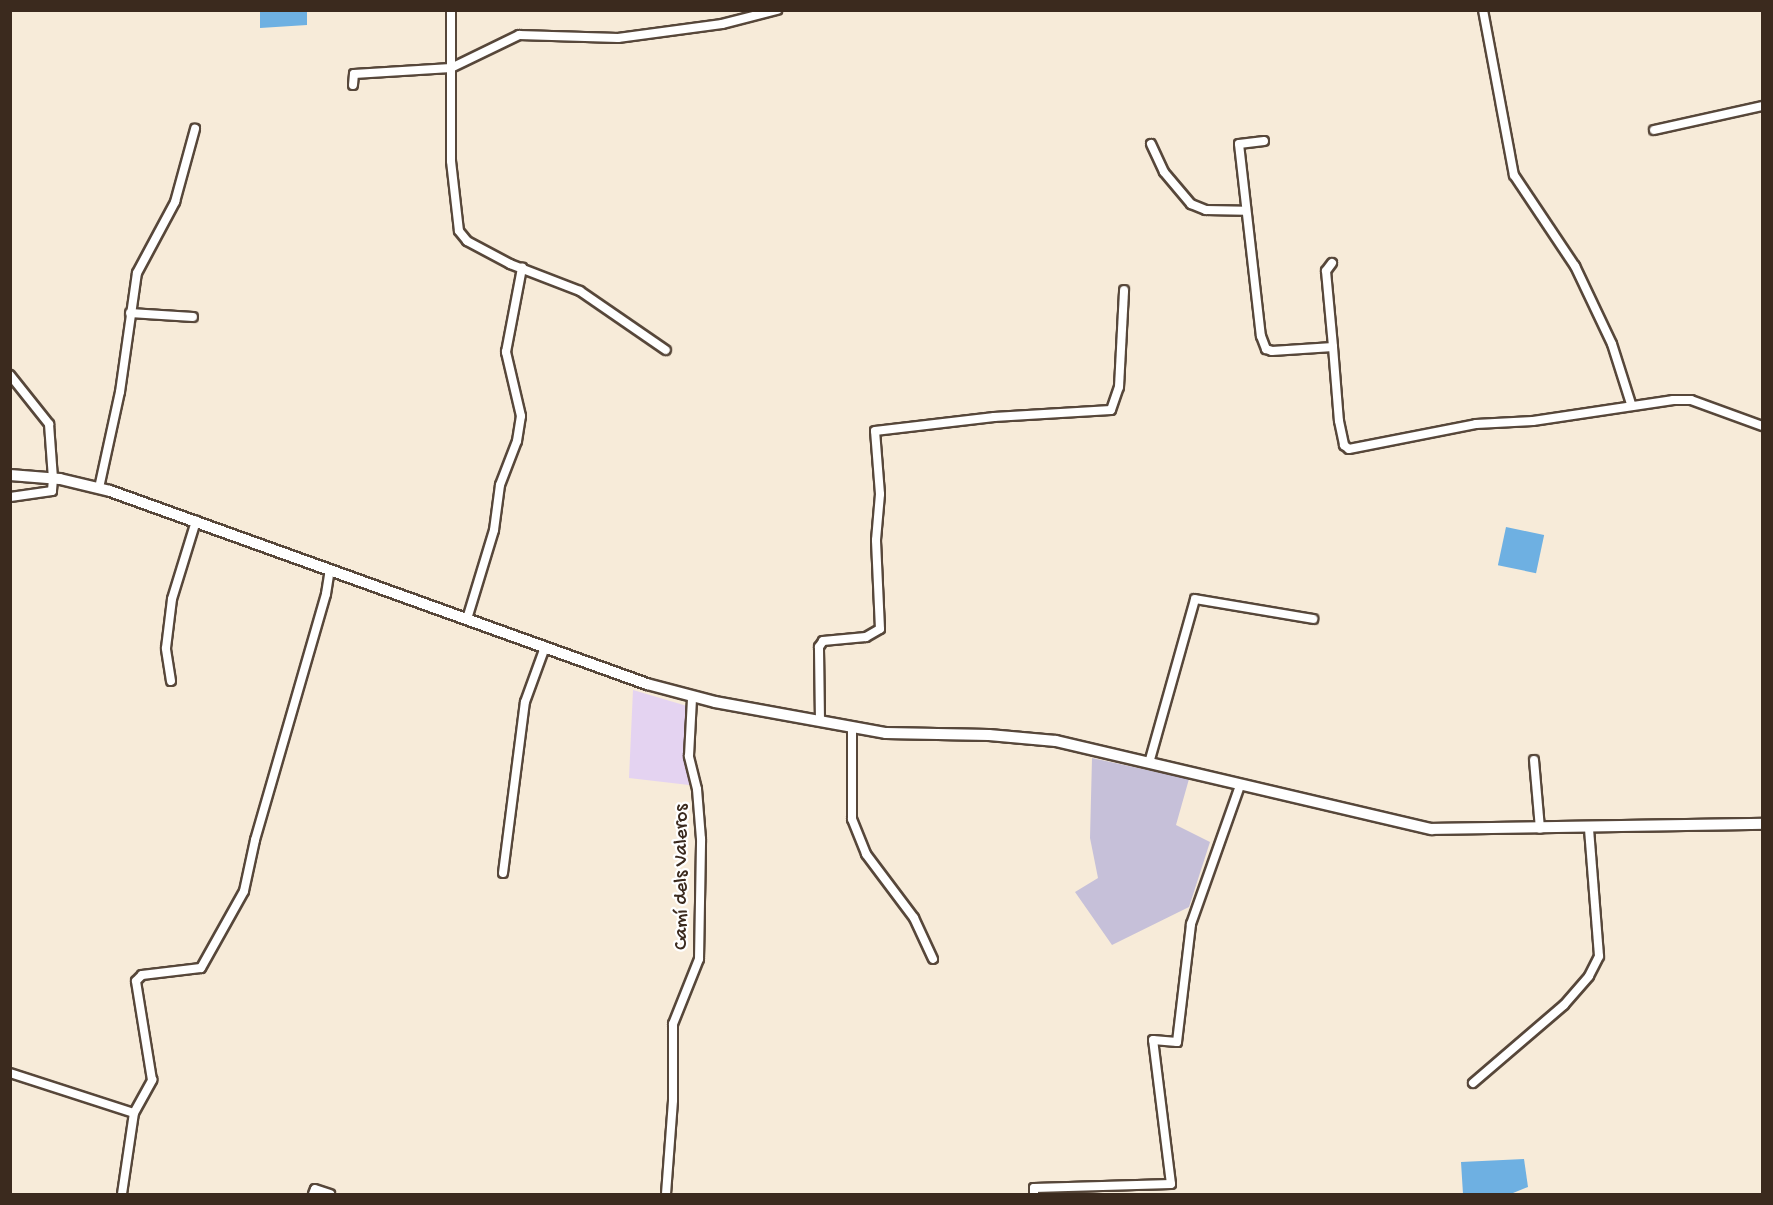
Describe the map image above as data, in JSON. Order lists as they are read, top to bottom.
{
  "streets": {
    "street": ["Camí dels Valeros"]
  }
}
